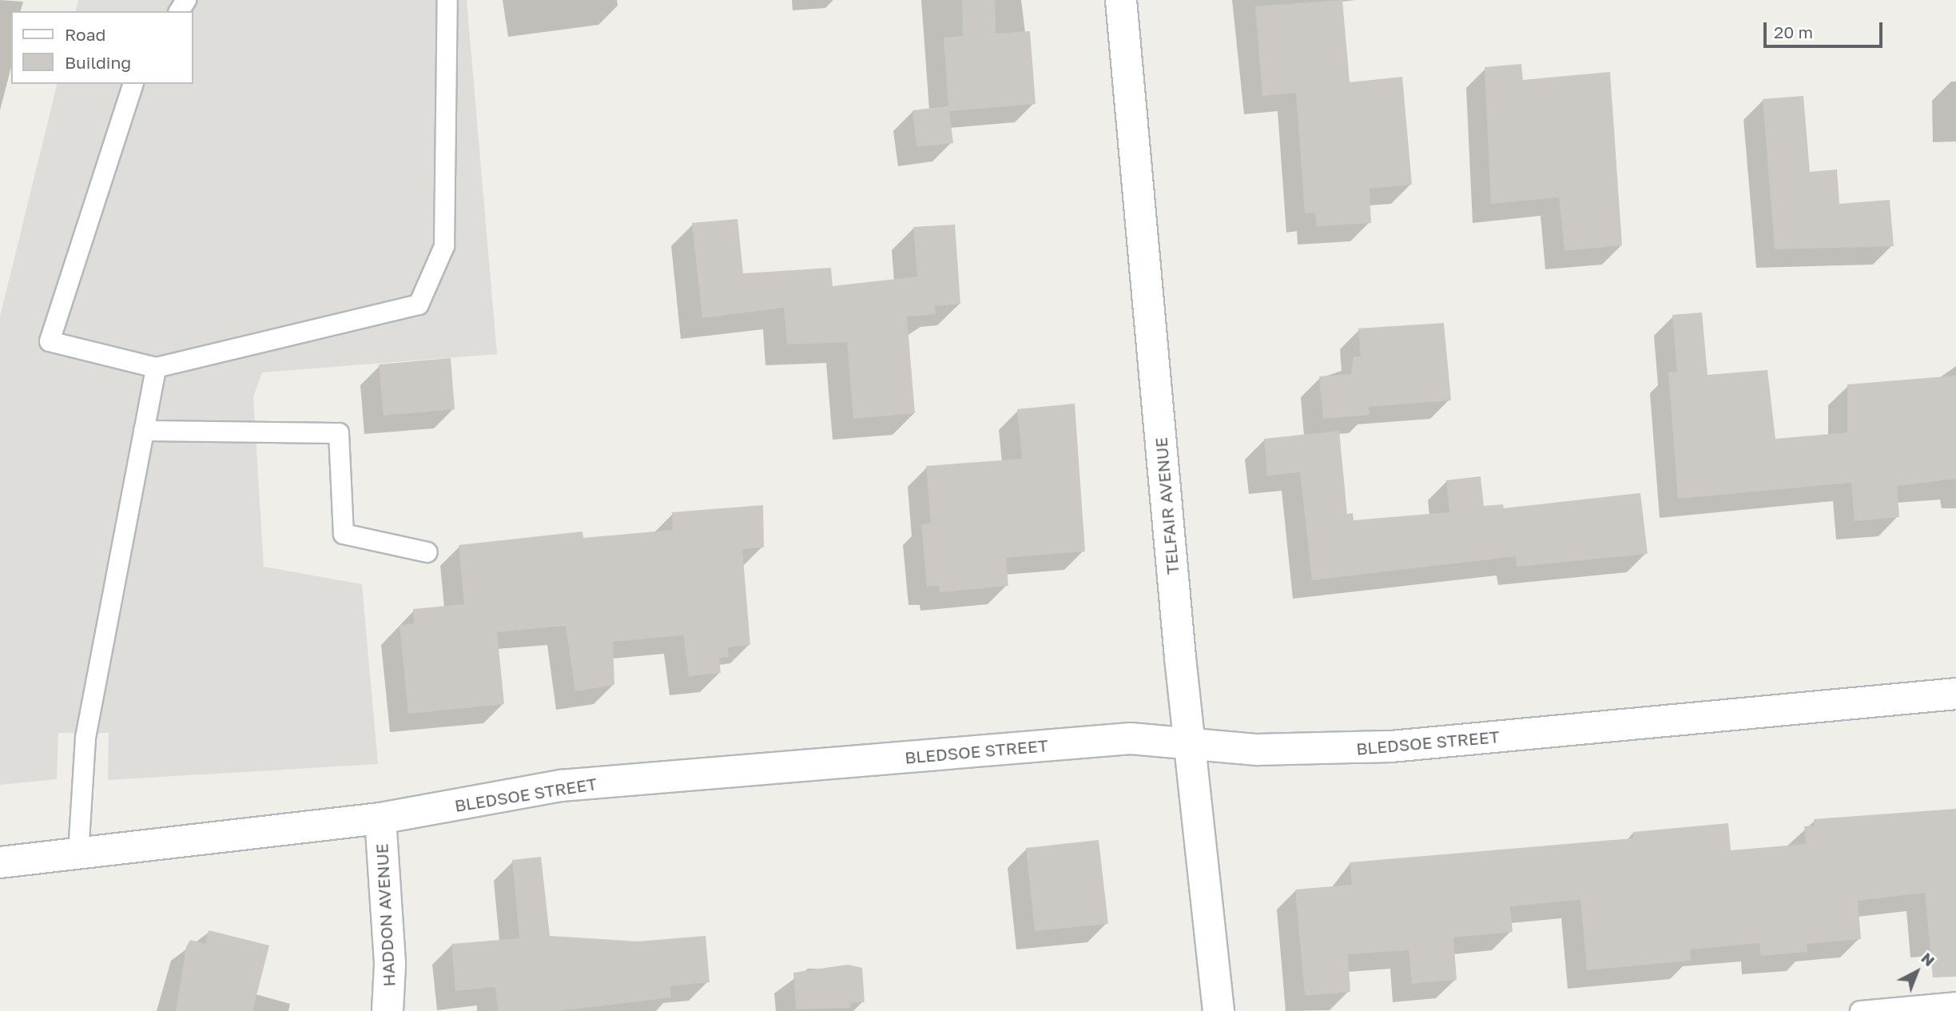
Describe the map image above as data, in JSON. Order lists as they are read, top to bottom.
{
  "streets": {
    "street": ["TELFAIR AVENUE", "BLEDSOE STREET", "HADDON AVENUE"]
  },
  "crossings": [
    ["TELFAIR AVENUE", "BLEDSOE STREET"],
    ["BLEDSOE STREET", "HADDON AVENUE"]
  ],
  "legend": ["Road", "Building"],
  "scale_bar": "20 m",
  "north": "top right"
}
